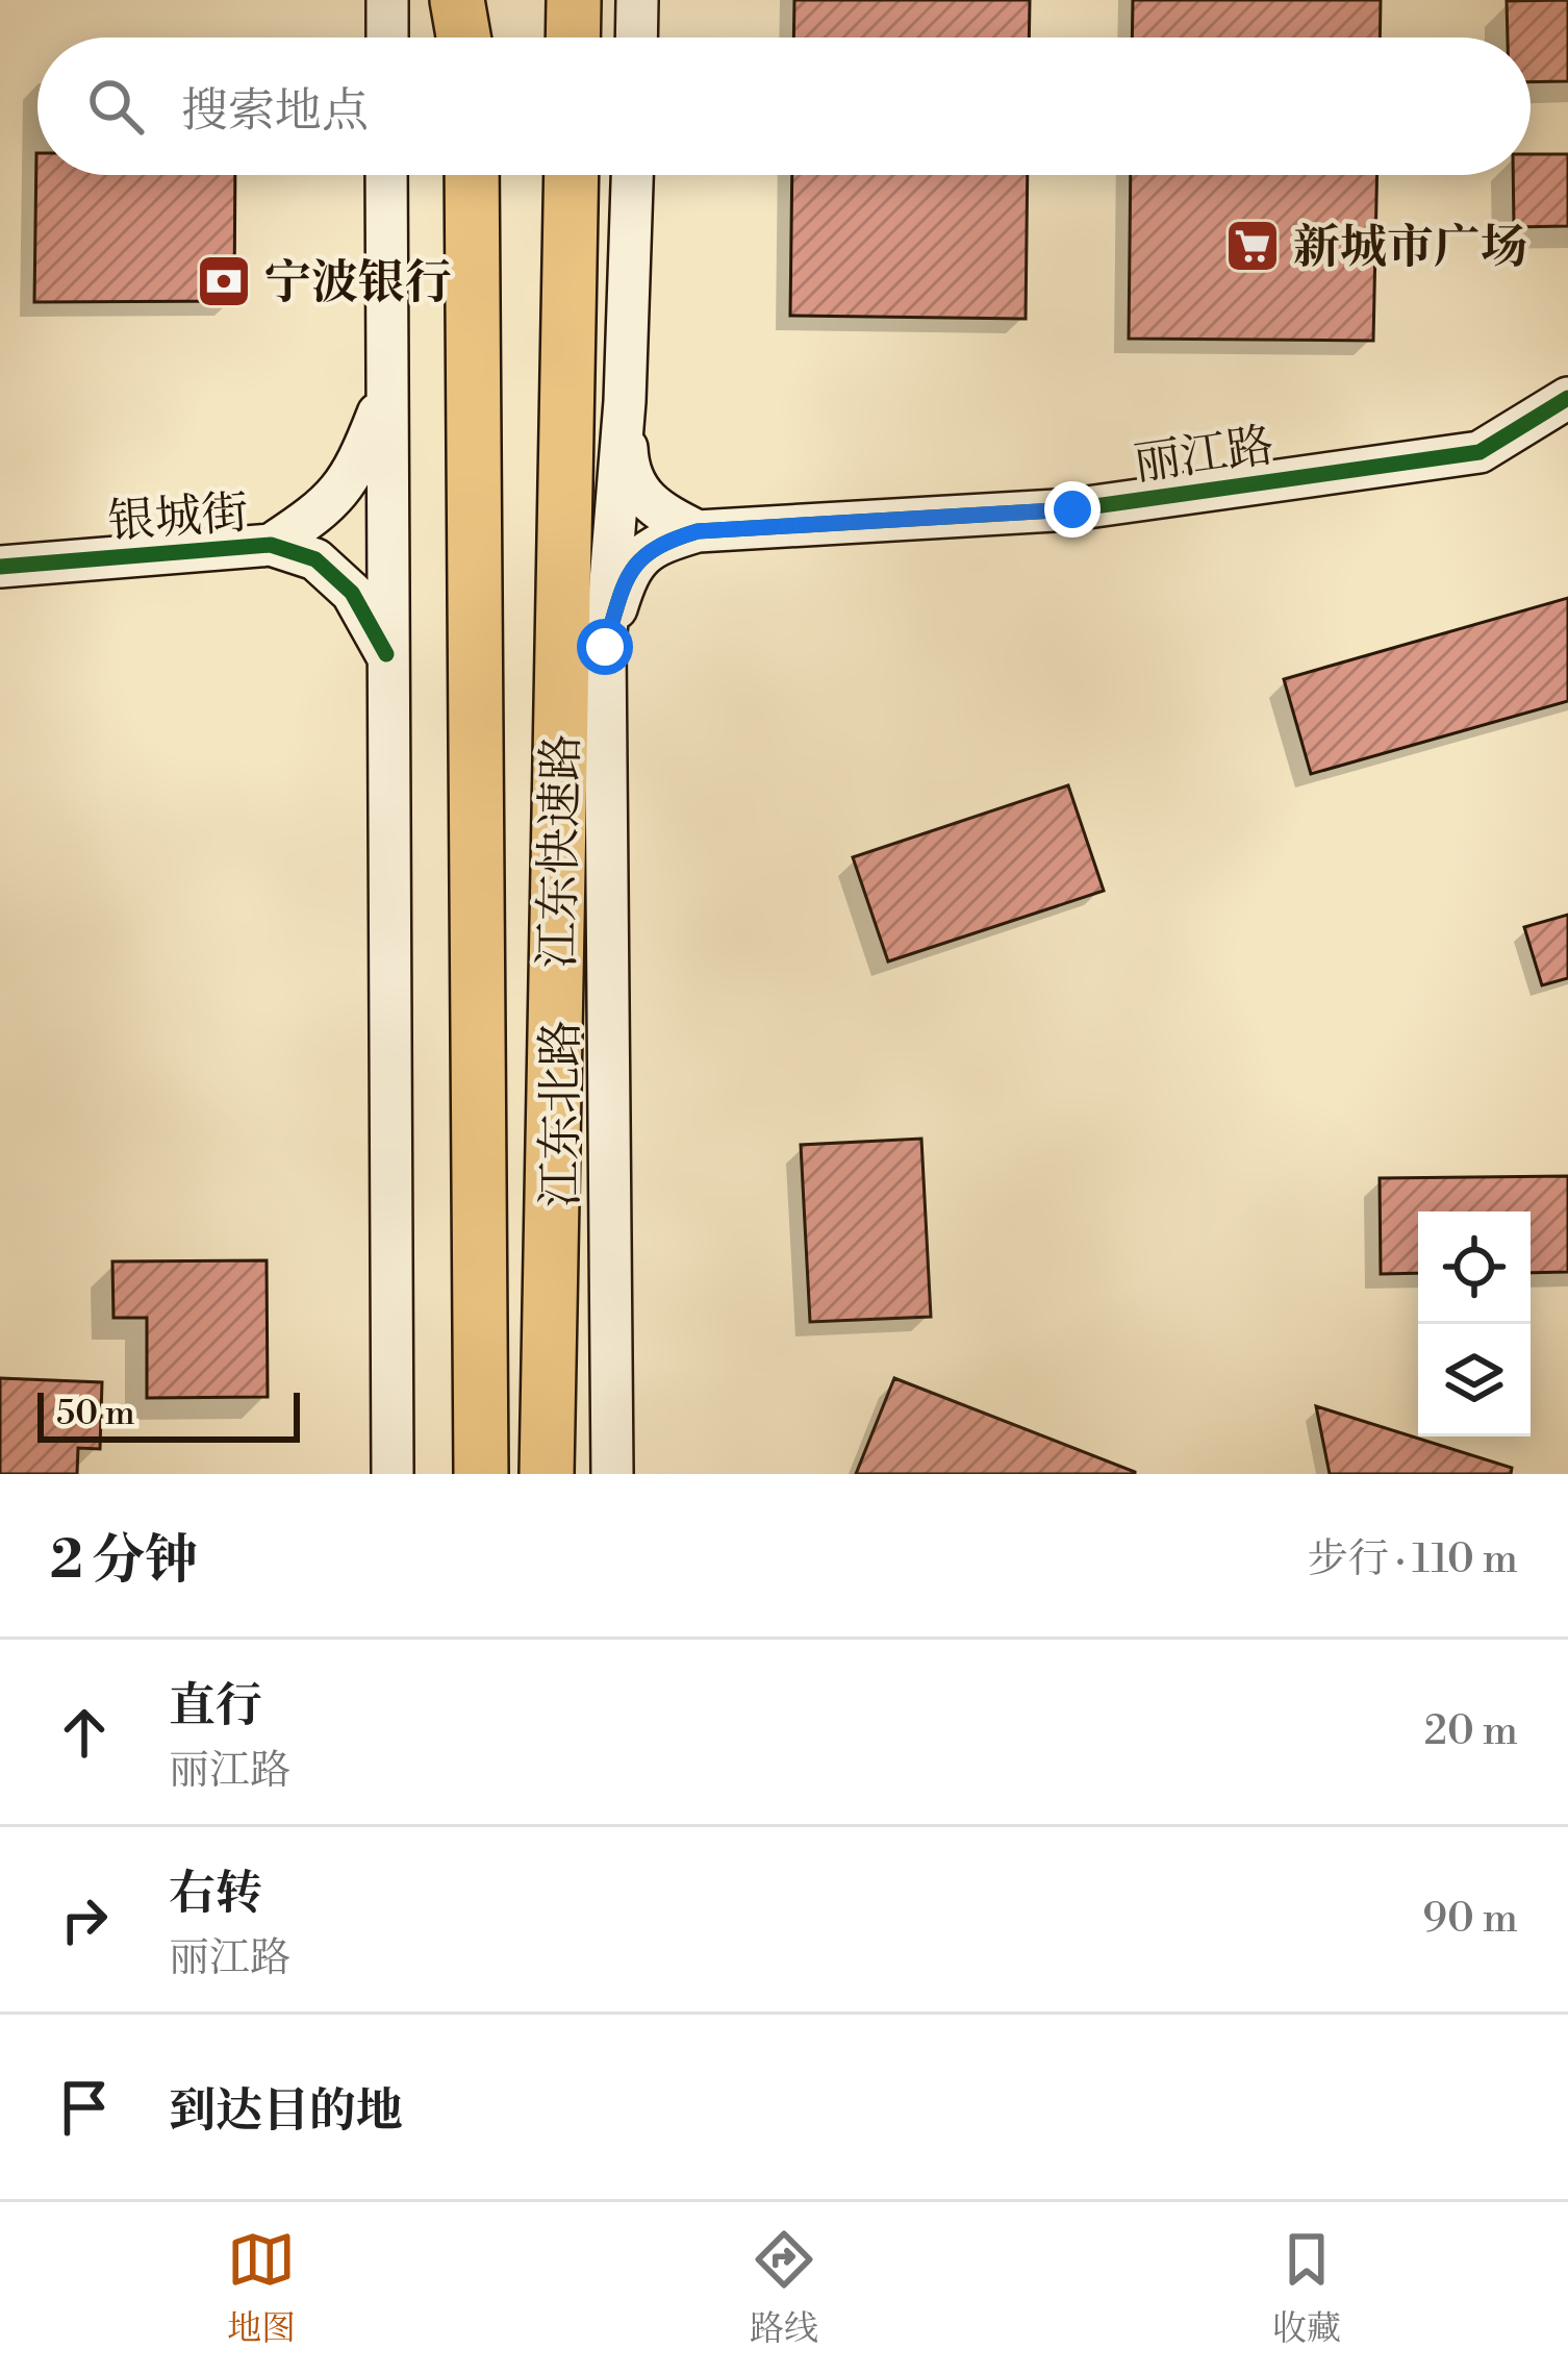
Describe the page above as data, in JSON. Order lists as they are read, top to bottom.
{
  "streets": {
    "highway": ["江东快速路"],
    "main road": ["丽江路", "银城街", "江东北路"]
  },
  "crossings": [
    ["丽江路", "江东北路"]
  ],
  "places": {
    "supermarket": ["新城市广场"],
    "bank": ["宁波银行"]
  },
  "scale_bar": "50 m",
  "page": {
    "search": "搜索地点",
    "scale": "50 m",
    "heading": ["2 分钟", "步行 · 110 m"],
    "list": [
      ["直行", "丽江路", "20 m"],
      ["右转", "丽江路", "90 m"],
      "到达目的地"
    ],
    "nav": ["地图", "路线", "收藏"]
  }
}
